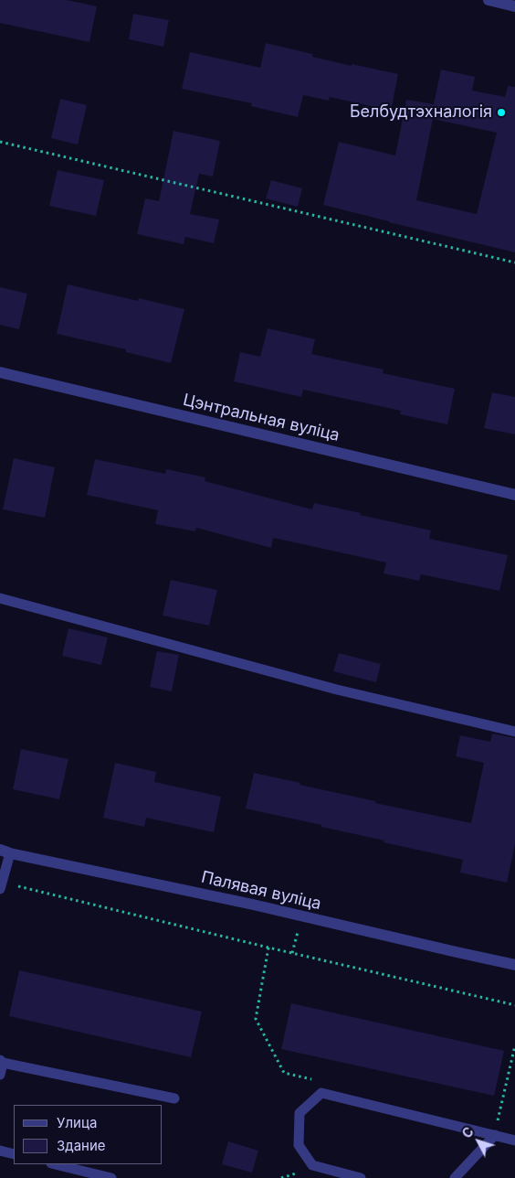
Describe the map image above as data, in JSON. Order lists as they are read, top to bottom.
{
  "streets": {
    "street": ["Цэнтральная вуліца", "Палявая вуліца"]
  },
  "places": ["Белбудтэхналогія"],
  "legend": ["Улица", "Здание"],
  "north": "top left"
}
